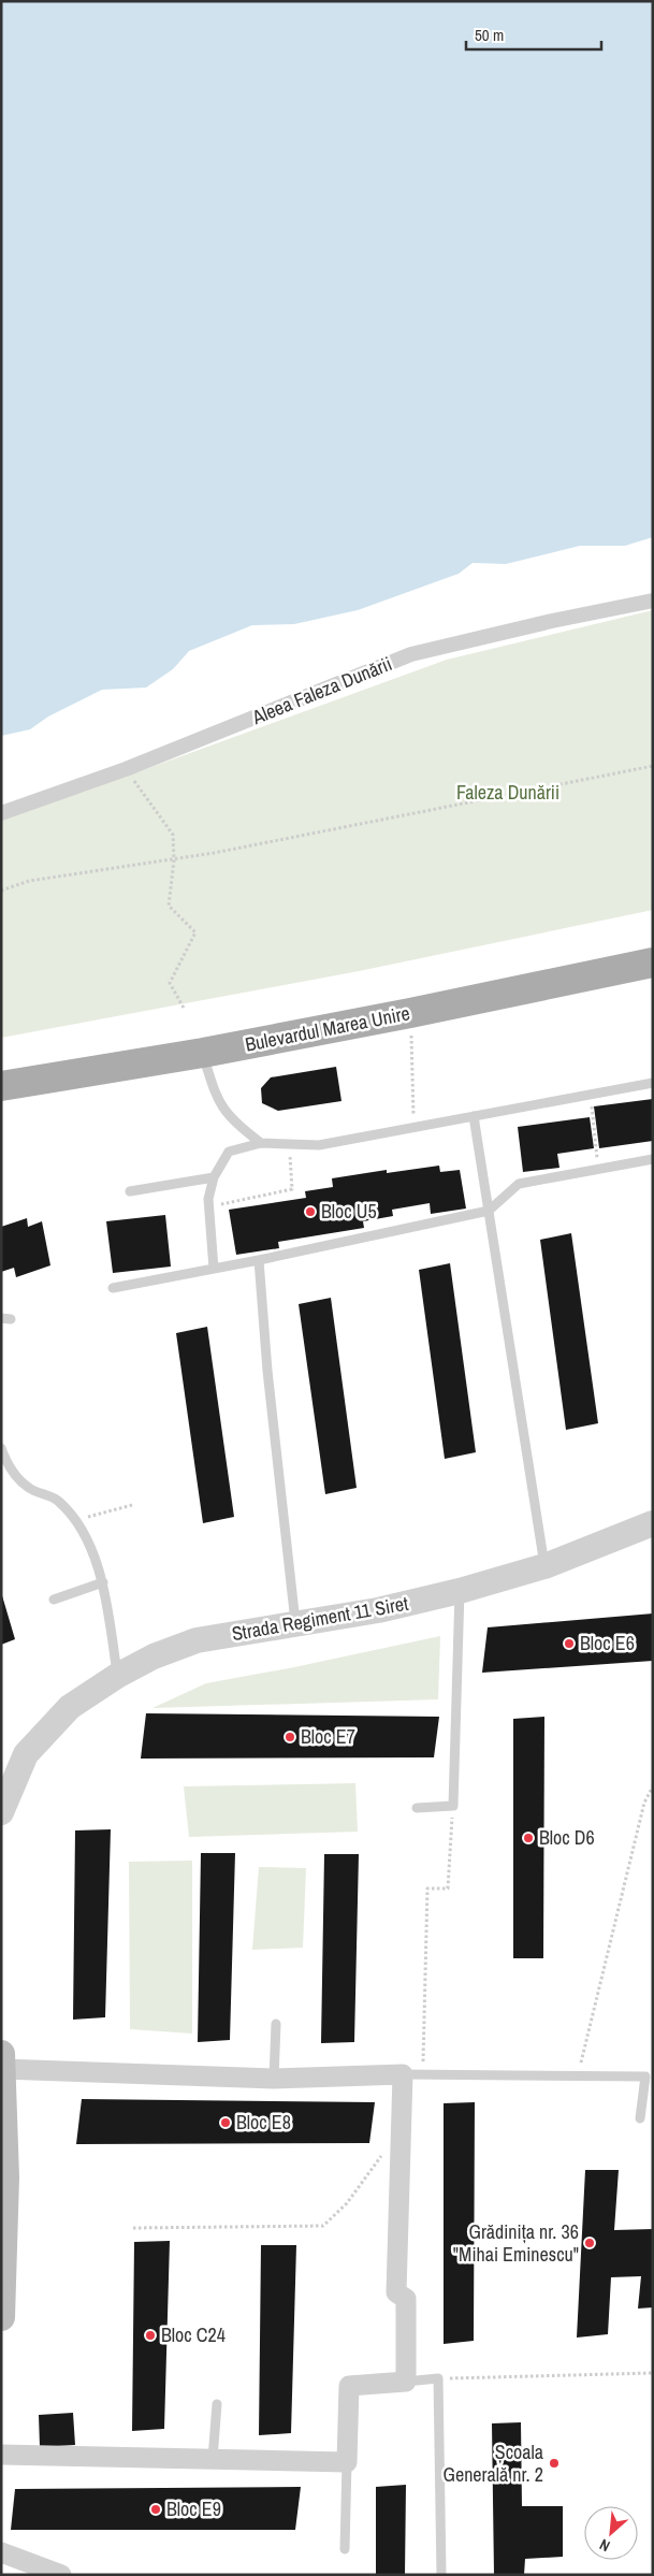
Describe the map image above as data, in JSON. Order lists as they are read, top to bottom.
{
  "streets": {
    "main road": ["Bulevardul Marea Unire"],
    "street": ["Aleea Faleza Dunării", "Strada Regiment 11 Siret"]
  },
  "parks": ["Faleza Dunării"],
  "places": [
    "Bloc U5",
    "Bloc E6",
    "Bloc E7",
    "Bloc D6",
    "Bloc E8",
    "Grădinița nr. 36 \"Mihai Eminescu\"",
    "Bloc C24",
    "Școala Generală nr. 2",
    "Bloc E9"
  ],
  "scale_bar": "50 m",
  "north": "bottom left"
}
